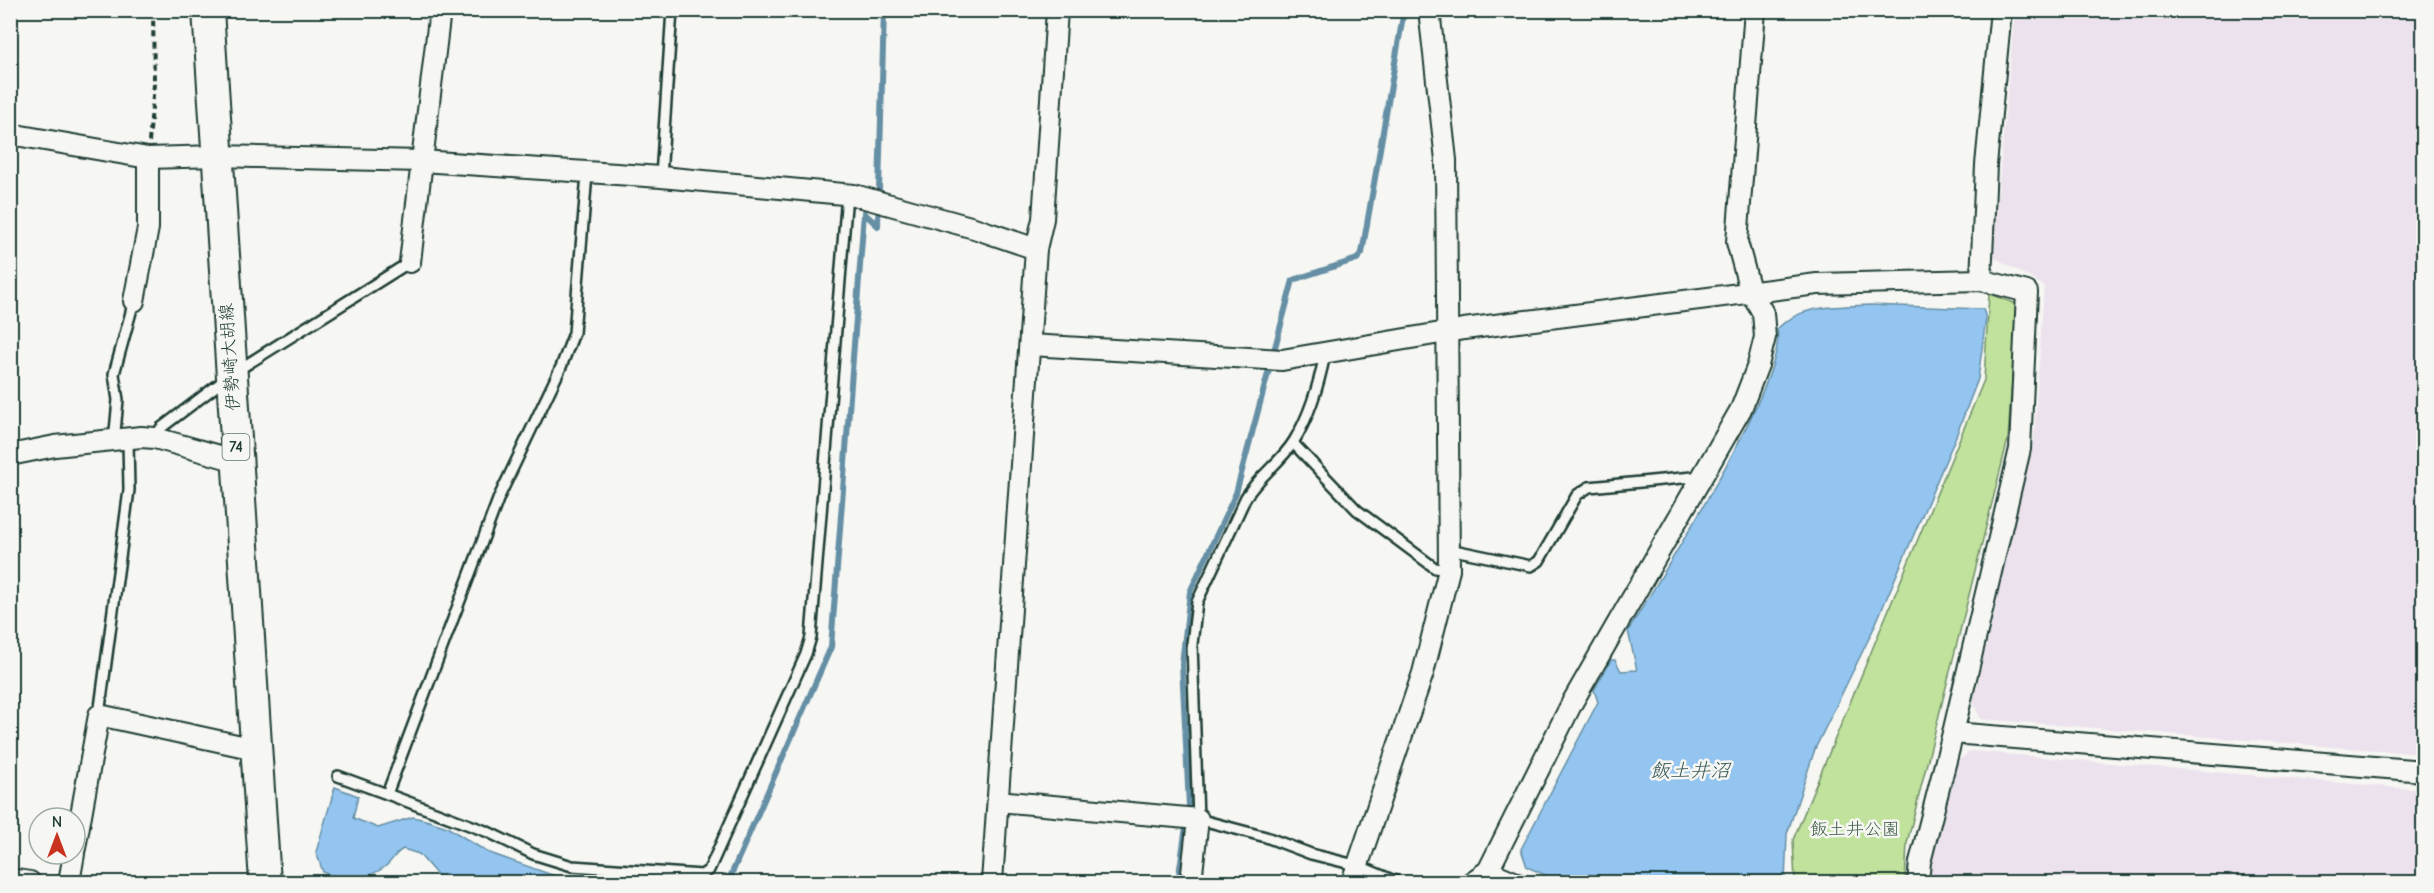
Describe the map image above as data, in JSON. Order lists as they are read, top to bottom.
{
  "streets": {
    "main road": ["伊勢崎大胡線", "74"]
  },
  "water": ["飯土井沼"],
  "parks": ["飯土井公園"],
  "north": "top"
}
